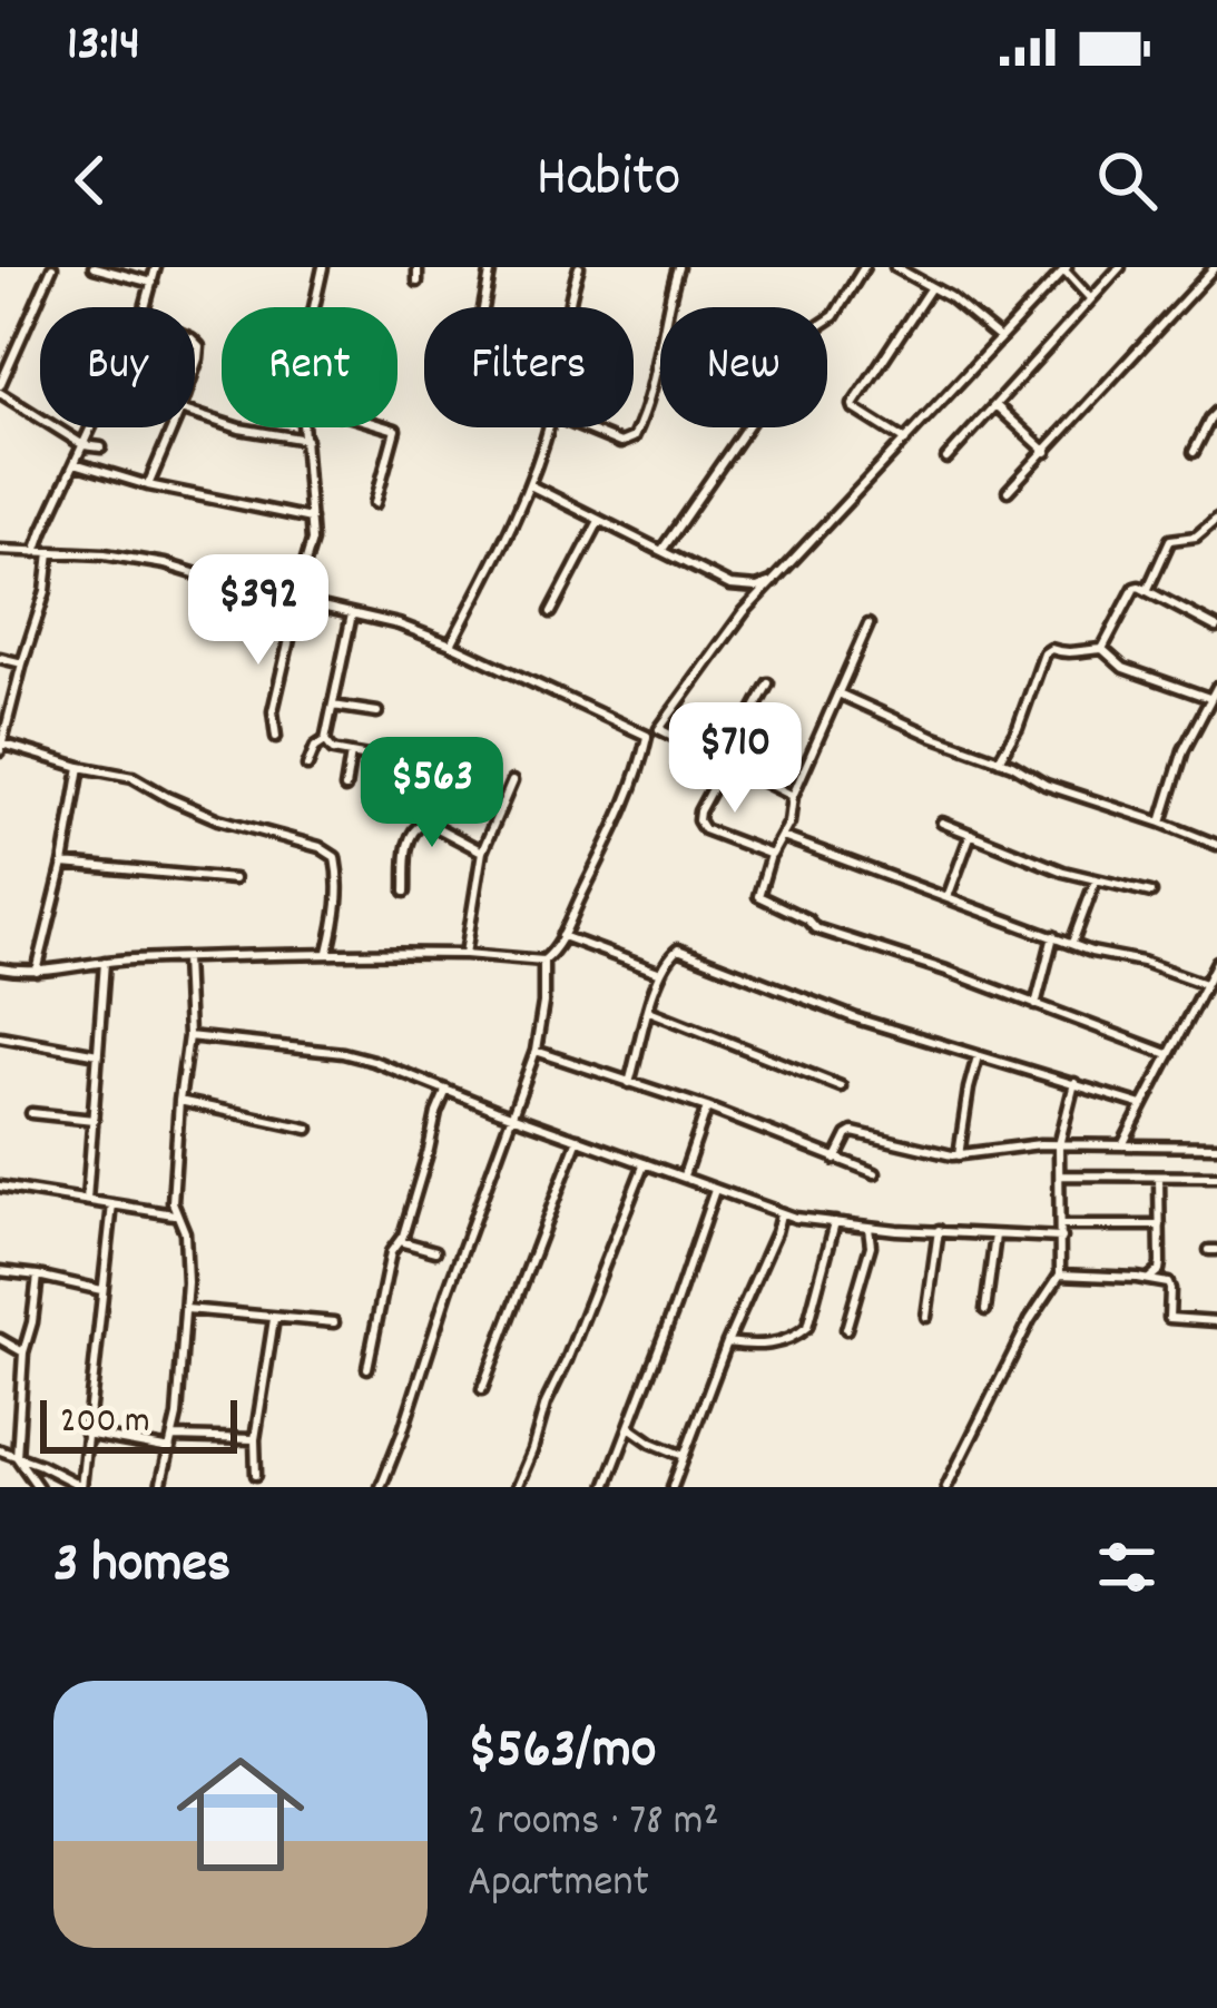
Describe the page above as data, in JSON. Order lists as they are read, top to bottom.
{
  "scale_bar": "200 m",
  "page": {
    "status": "13:14",
    "header": "Habito",
    "chip": [
      "Buy",
      "Rent",
      "Filters",
      "New"
    ],
    "price": ["$392", "$710", "$563"],
    "scale": "200 m",
    "heading": "3 homes",
    "list": [
      {
        "name": "$563/mo",
        "note": "2 rooms · 78 m² · Apartment"
      }
    ]
  }
}
